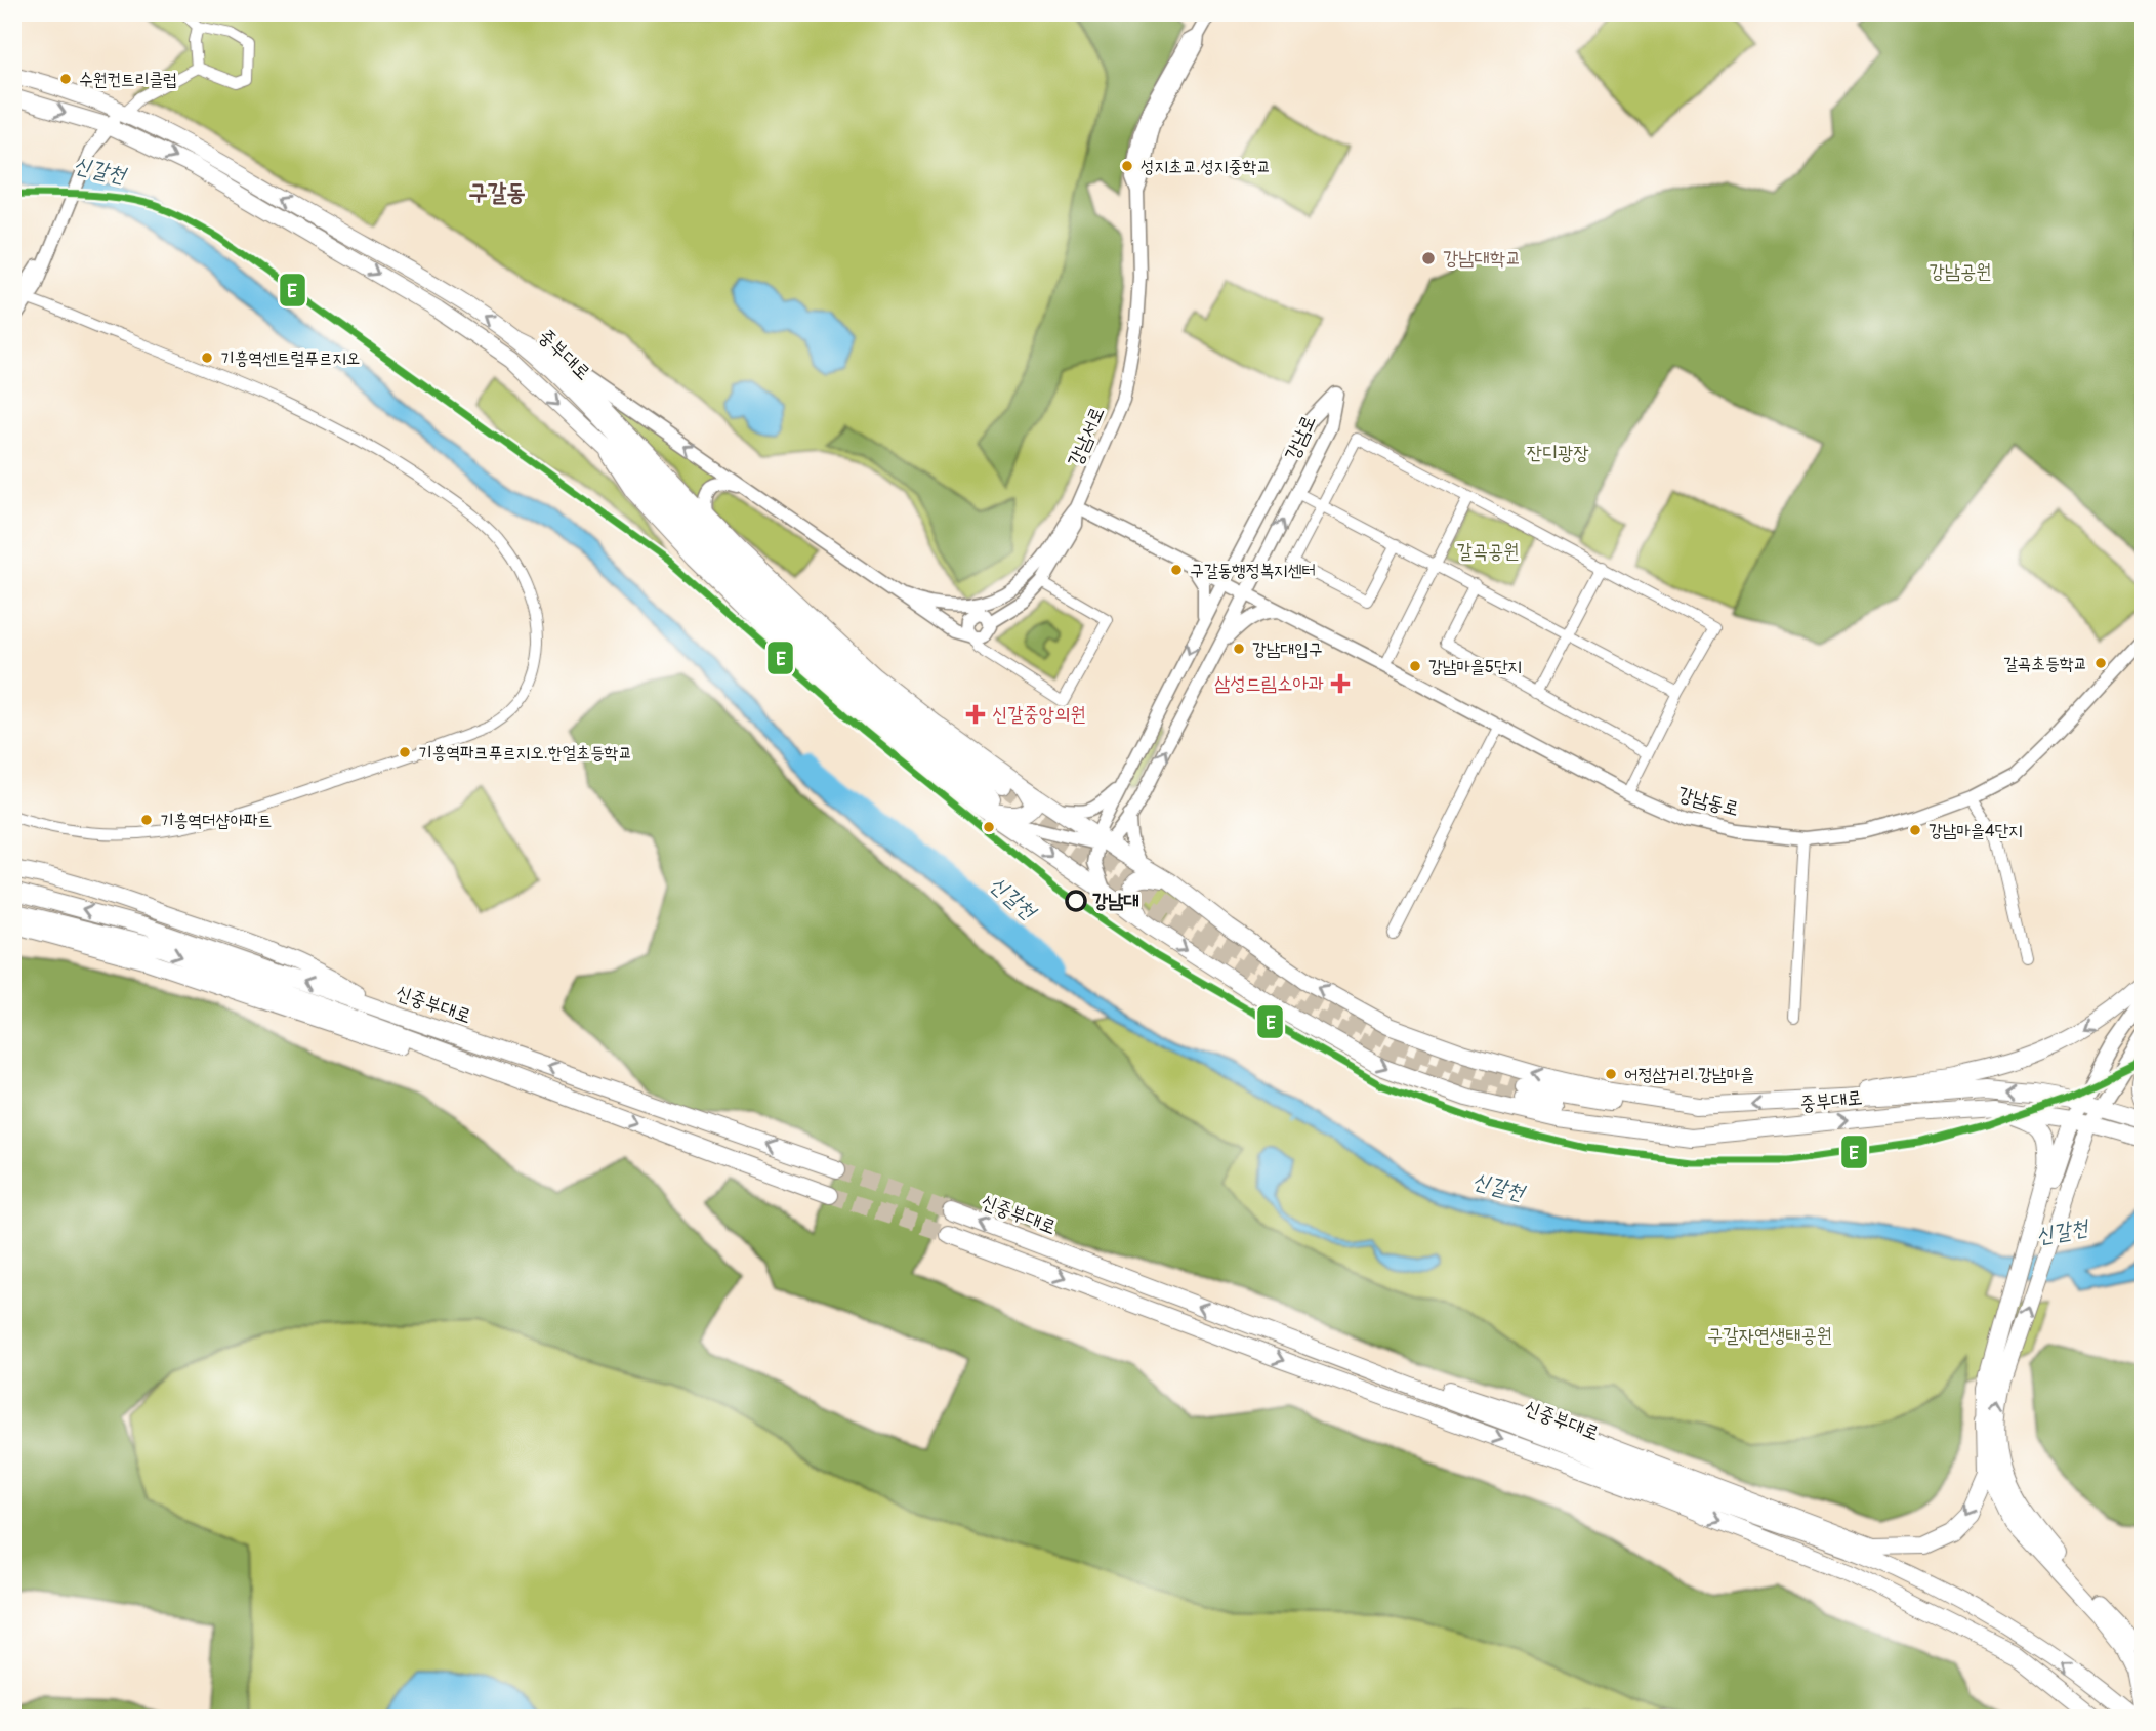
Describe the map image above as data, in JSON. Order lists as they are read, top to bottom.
{
  "streets": {
    "main road": ["중부대로", "신중부대로"],
    "street": ["강남서로", "강남로", "강남동로"]
  },
  "crossings": [
    ["강남로", "강남동로"]
  ],
  "districts": ["구갈동"],
  "water": ["신갈천"],
  "parks": [
    "강남공원",
    "잔디광장",
    "갈곡공원",
    "구갈자연생태공원"
  ],
  "places": {
    "other": [
      "수원컨트리클럽",
      "성지초교.성지중학교",
      "강남대학교",
      "기흥역센트럴푸르지오",
      "구갈동행정복지센터",
      "강남대입구",
      "갈곡초등학교",
      "강남마을5단지",
      "기흥역파크푸르지오.한얼초등학교",
      "기흥역더샵아파트",
      "강남마을4단지",
      "강남대",
      "어정삼거리.강남마을"
    ],
    "health": ["삼성드림소아과", "신갈중앙의원"]
  },
  "lines": ["transit line E"]
}
